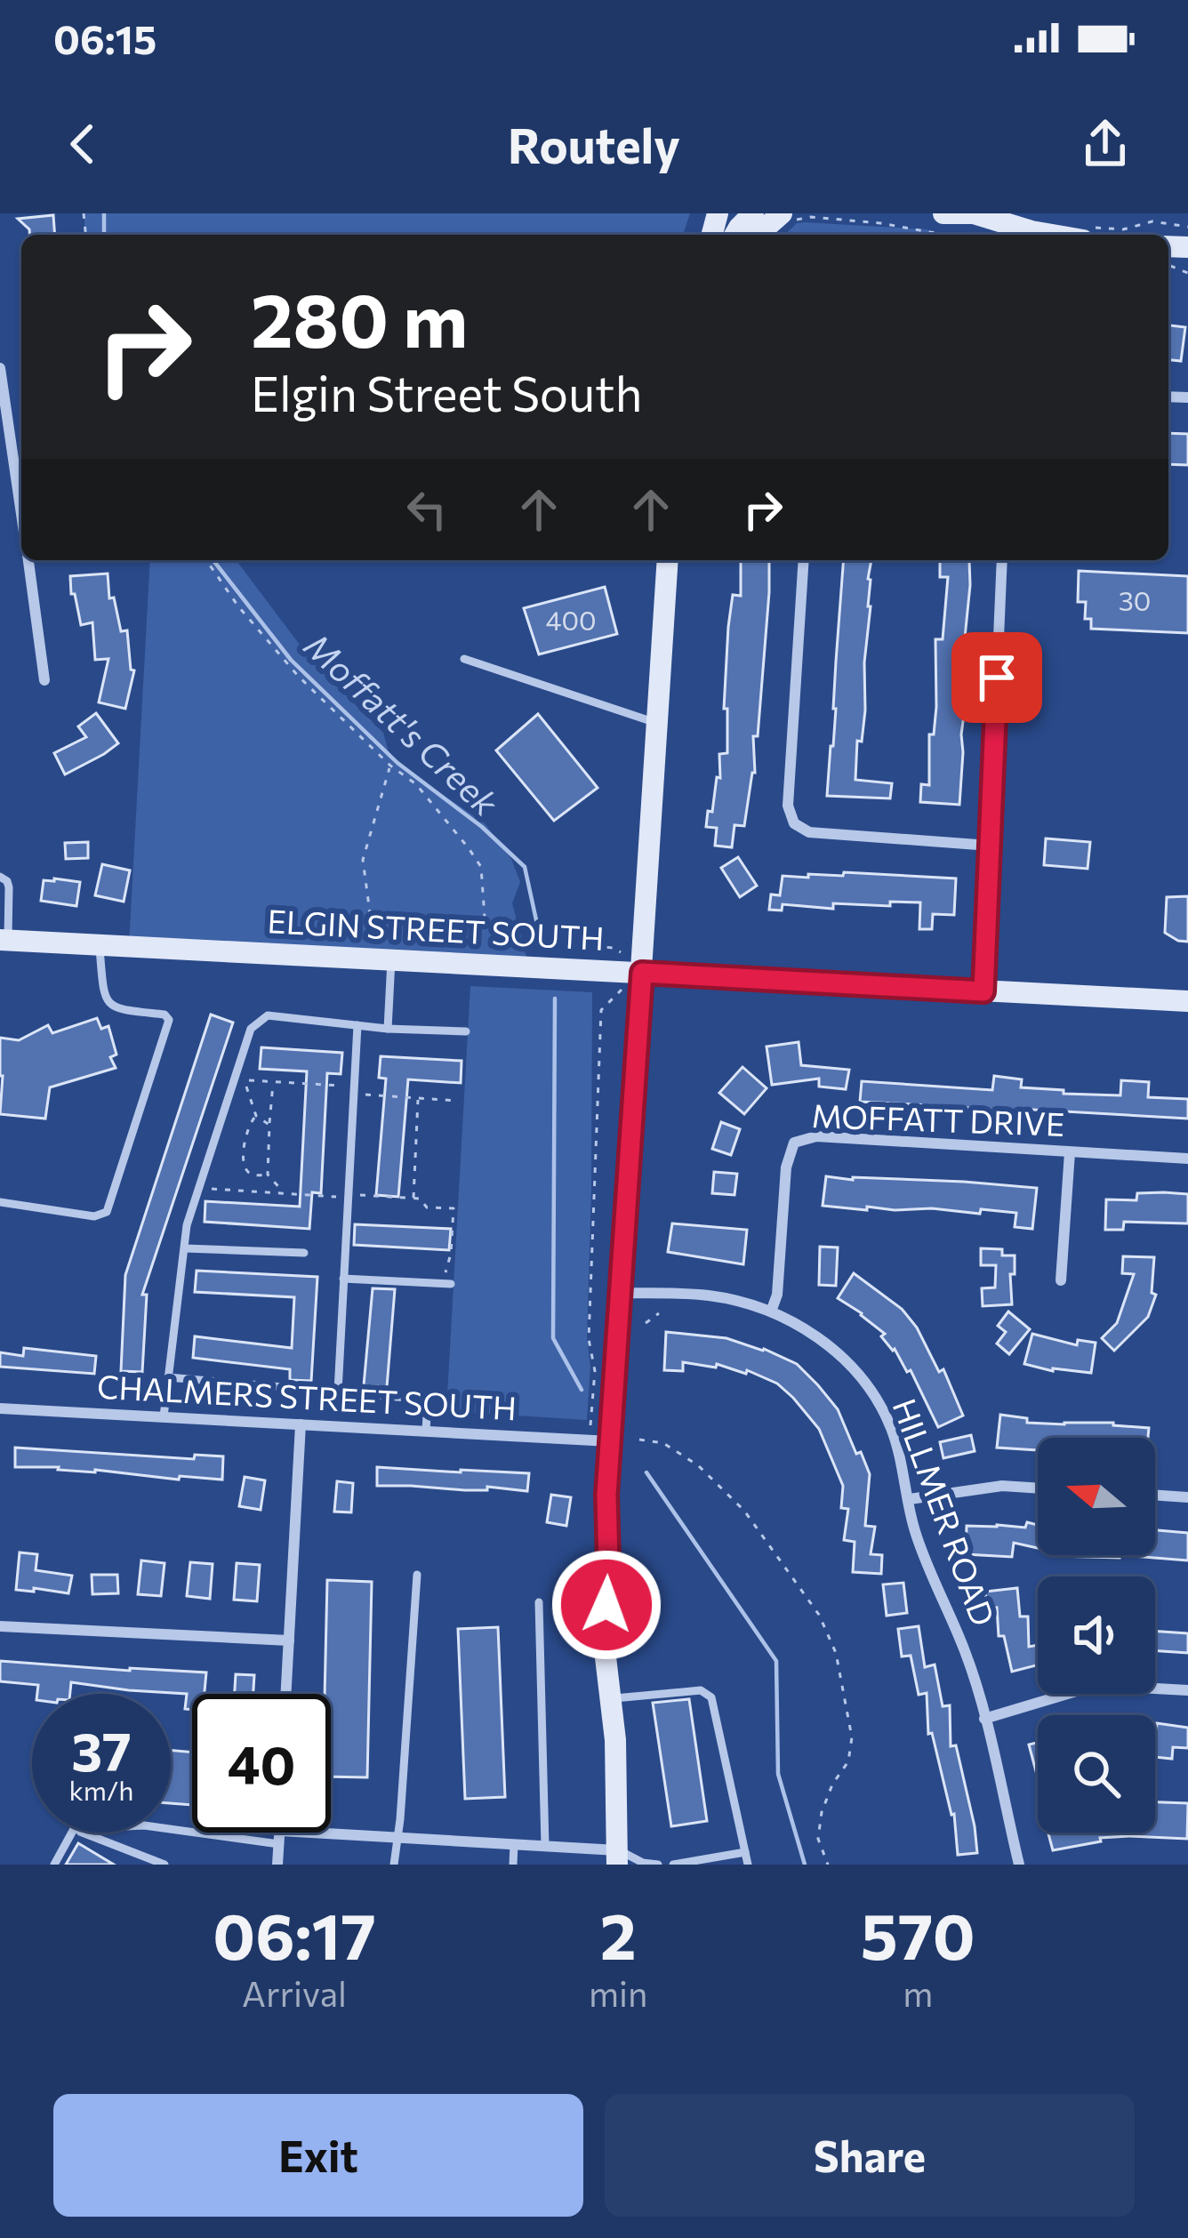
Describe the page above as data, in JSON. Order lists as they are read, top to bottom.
{
  "streets": {
    "street": [
      "ELGIN STREET SOUTH",
      "MOFFATT DRIVE",
      "CHALMERS STREET SOUTH",
      "HILLMER ROAD"
    ]
  },
  "crossings": [
    ["MOFFATT DRIVE", "HILLMER ROAD"]
  ],
  "water": ["Moffatt's Creek"],
  "house_numbers": ["30", "400"],
  "north": "left",
  "page": {
    "status": "06:15",
    "header": "Routely",
    "turn": ["280 m", "Elgin Street South"],
    "speed": "37 km/h",
    "limit": "40",
    "eta": [
      "06:17",
      "Arrival",
      "2",
      "min",
      "570",
      "m"
    ],
    "buttons": ["Exit", "Share"]
  }
}
